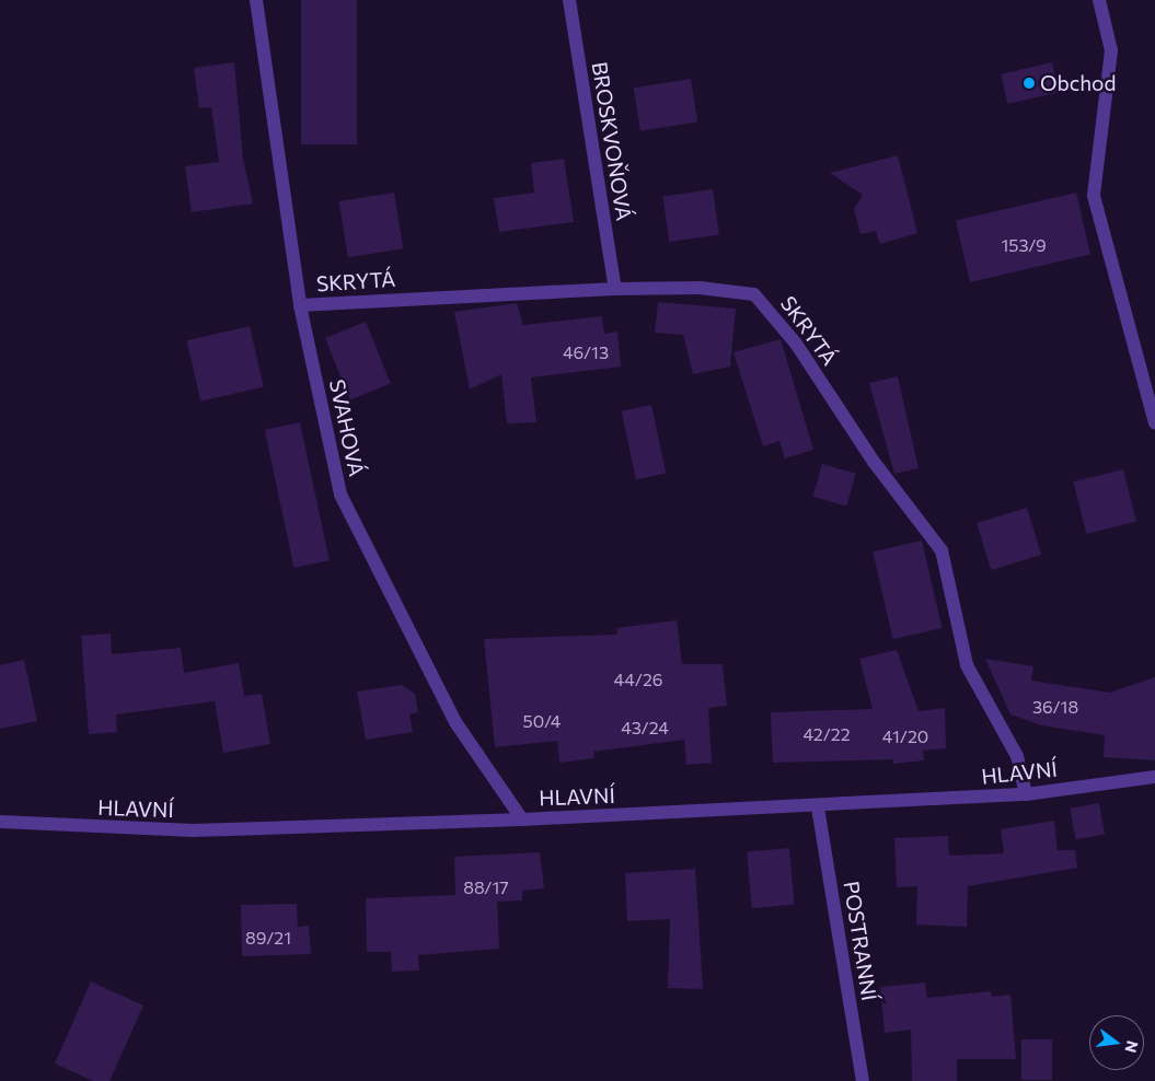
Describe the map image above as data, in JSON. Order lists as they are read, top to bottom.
{
  "streets": {
    "street": [
      "BROSKVOŇOVÁ",
      "SKRYTÁ",
      "SVAHOVÁ",
      "HLAVNÍ",
      "POSTRANNÍ"
    ]
  },
  "crossings": [
    ["BROSKVOŇOVÁ", "SKRYTÁ"],
    ["SKRYTÁ", "SVAHOVÁ"],
    ["SKRYTÁ", "HLAVNÍ"],
    ["SVAHOVÁ", "HLAVNÍ"],
    ["HLAVNÍ", "POSTRANNÍ"]
  ],
  "places": ["Obchod"],
  "house_numbers": [
    "153/9",
    "46/13",
    "44/26",
    "36/18",
    "50/4",
    "43/24",
    "42/22",
    "41/20",
    "88/17",
    "89/21"
  ],
  "north": "right"
}
